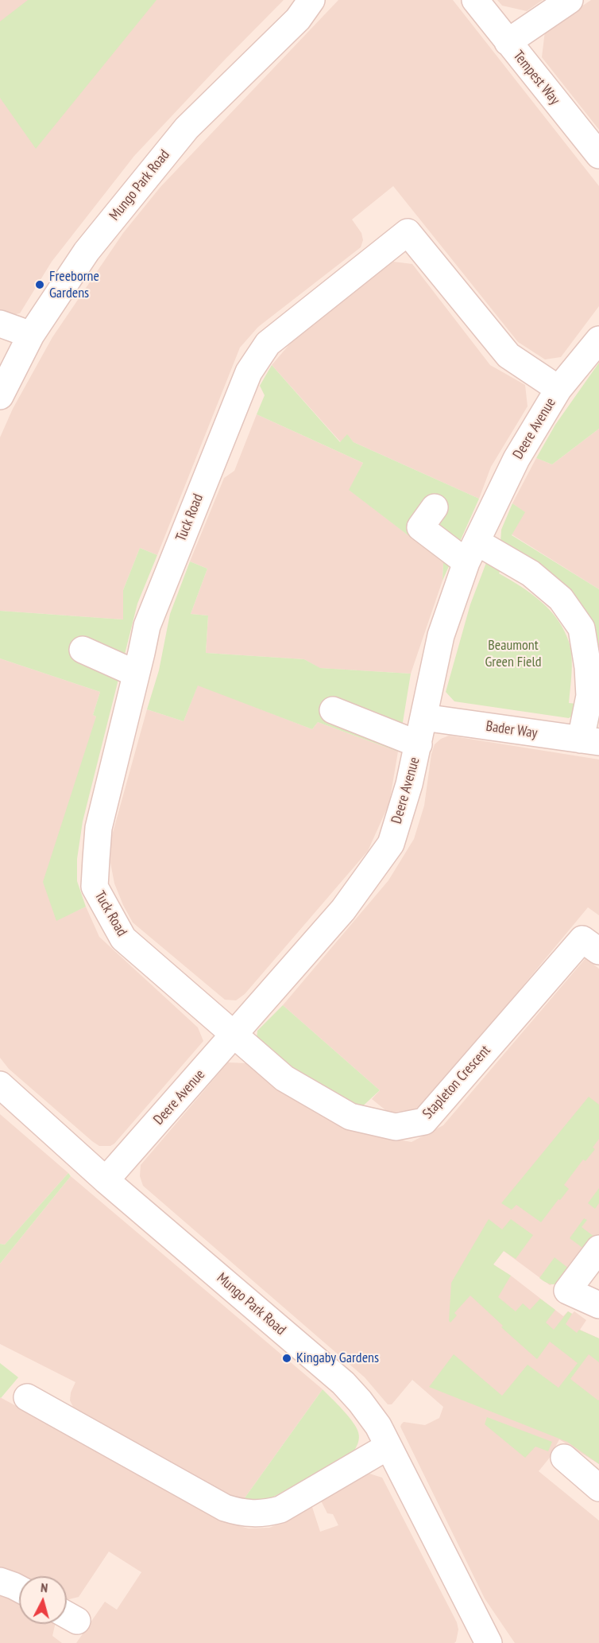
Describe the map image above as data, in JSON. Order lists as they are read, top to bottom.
{
  "streets": {
    "street": [
      "Tempest Way",
      "Mungo Park Road",
      "Deere Avenue",
      "Tuck Road",
      "Bader Way",
      "Stapleton Crescent"
    ]
  },
  "crossings": [
    ["Mungo Park Road", "Deere Avenue"],
    ["Deere Avenue", "Tuck Road"],
    ["Deere Avenue", "Bader Way"],
    ["Deere Avenue", "Stapleton Crescent"],
    ["Tuck Road", "Stapleton Crescent"]
  ],
  "parks": ["Beaumont Green Field"],
  "places": ["Freeborne Gardens", "Kingaby Gardens"],
  "north": "top"
}
